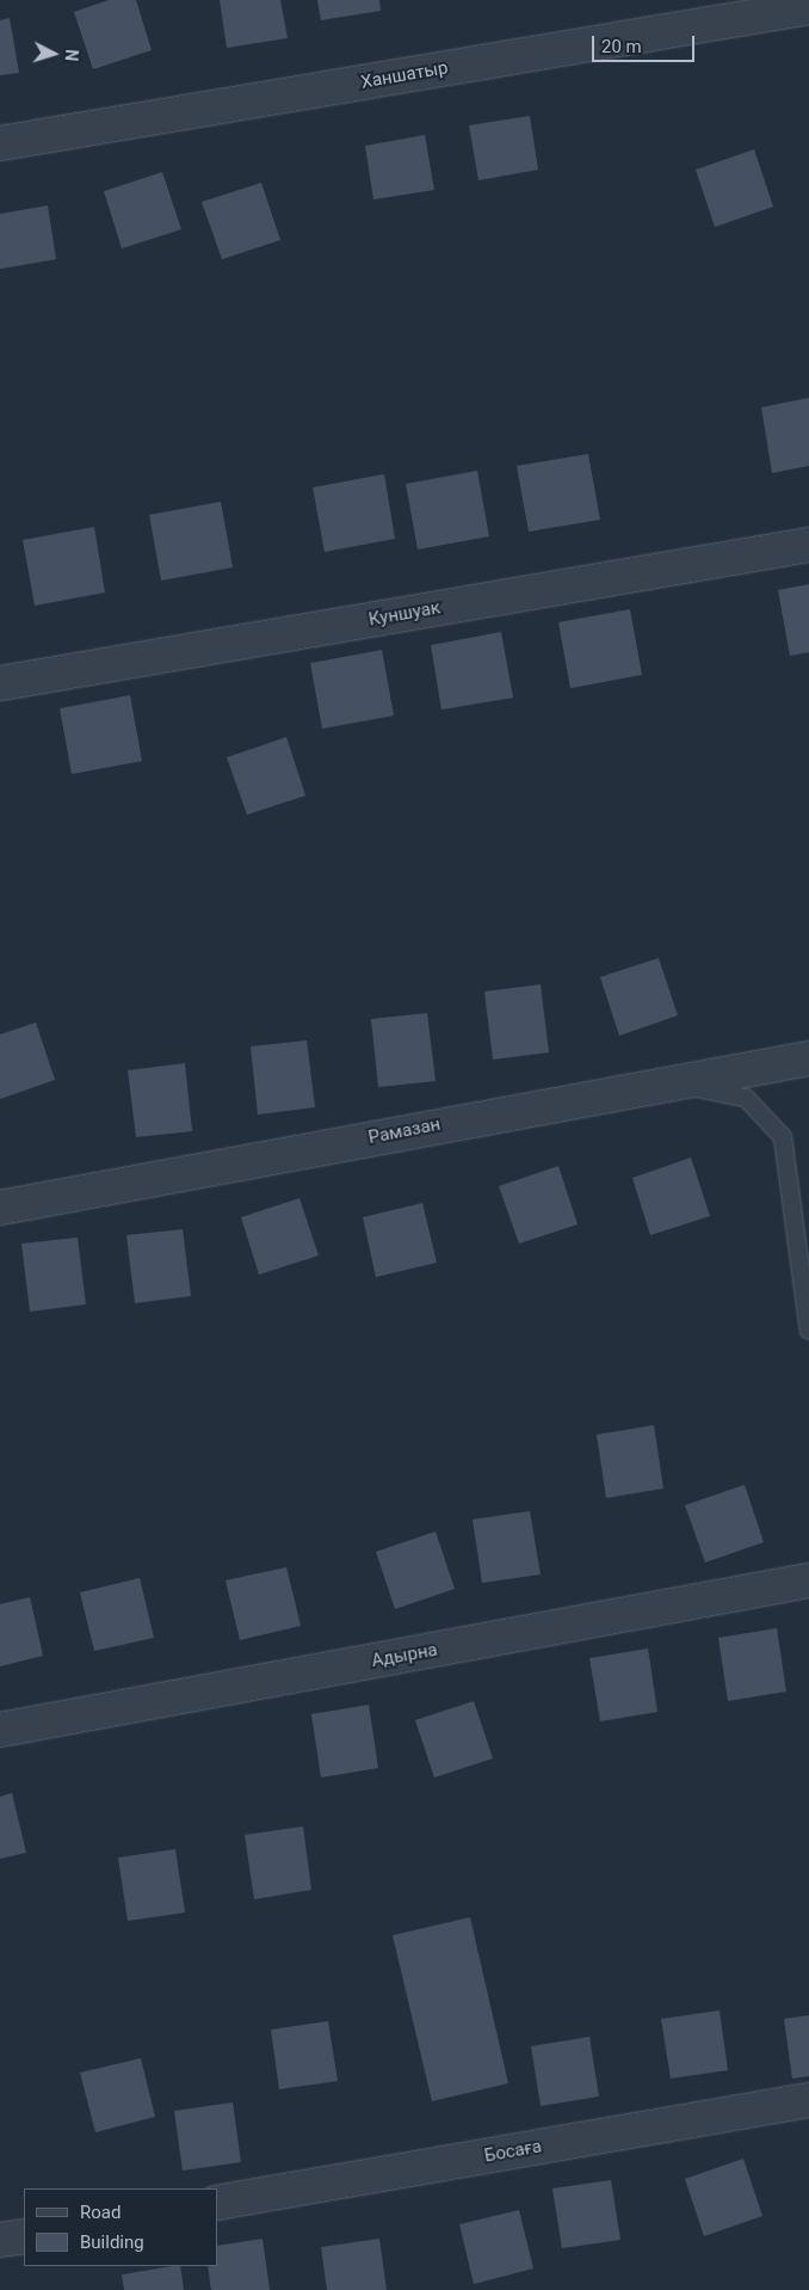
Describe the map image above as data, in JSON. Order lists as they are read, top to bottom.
{
  "streets": {
    "street": [
      "Ханшатыр",
      "Куншуак",
      "Рамазан",
      "Адырна",
      "Босаға"
    ]
  },
  "legend": ["Road", "Building"],
  "scale_bar": "20 m",
  "north": "right"
}
